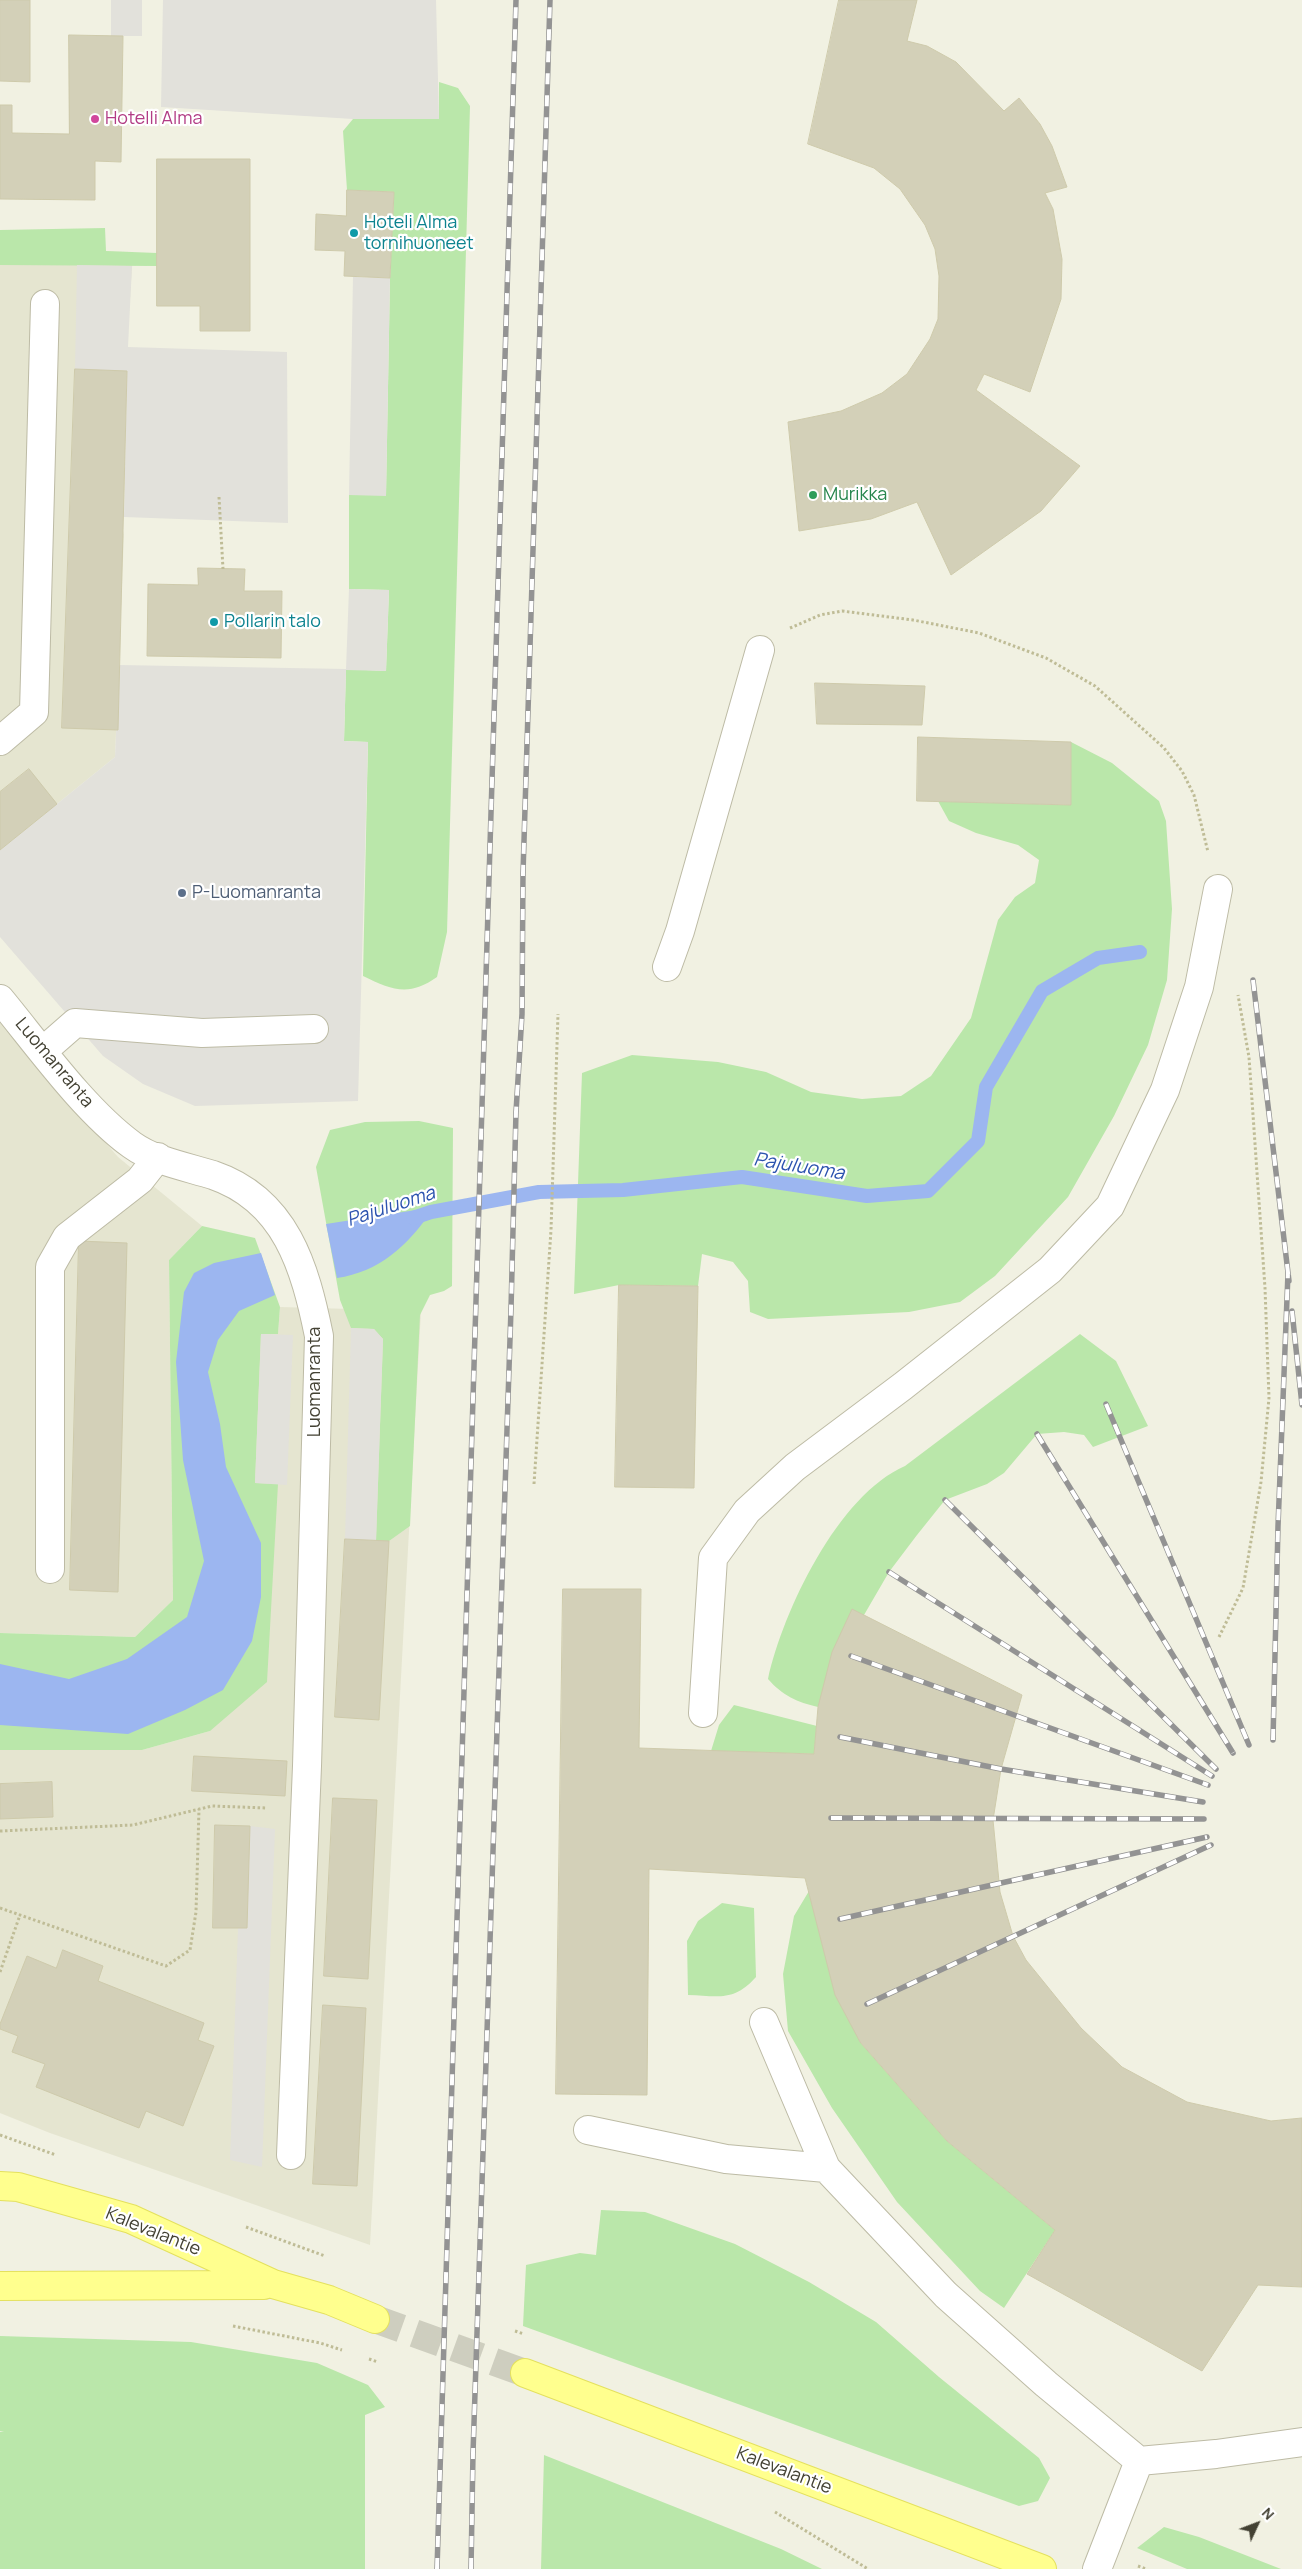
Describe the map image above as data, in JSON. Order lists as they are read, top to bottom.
{
  "streets": {
    "main road": ["Kalevalantie"],
    "street": ["Luomanranta"]
  },
  "water": ["Pajuluoma"],
  "places": [
    "Hotelli Alma",
    "Hoteli Alma tornihuoneet",
    "Murikka",
    "Pollarin talo",
    "P-Luomanranta"
  ],
  "north": "top right"
}
